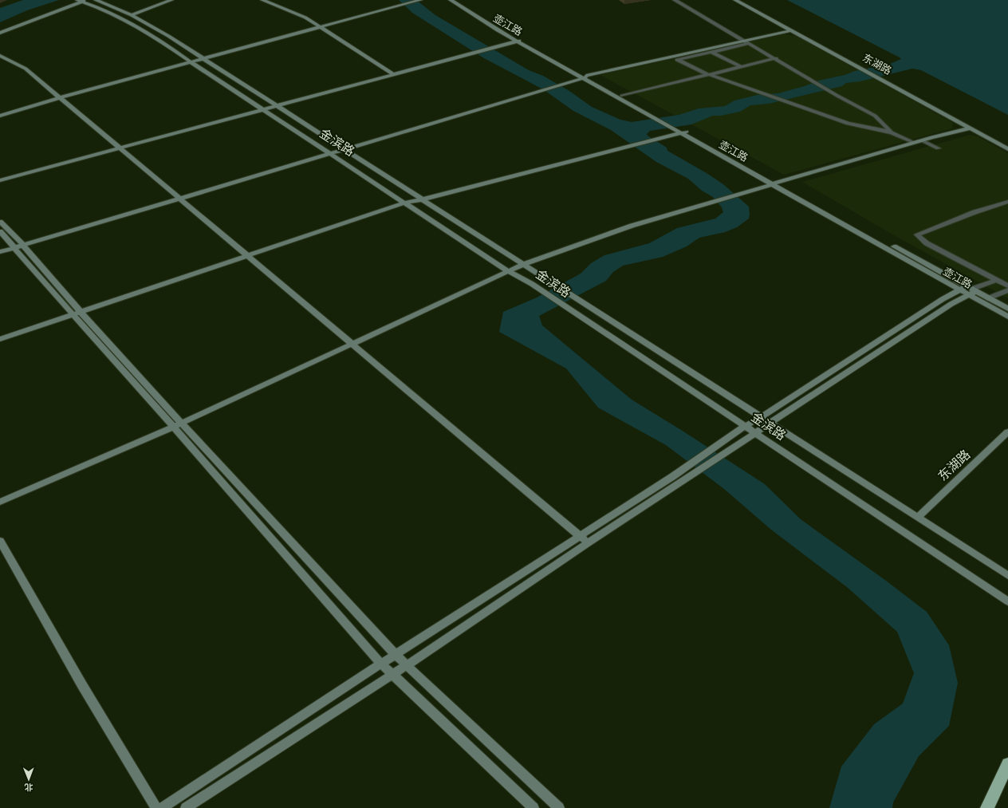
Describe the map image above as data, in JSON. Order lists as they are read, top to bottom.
{
  "streets": {
    "main road": ["壶江路", "东湖路", "金滨路"]
  },
  "crossings": [
    ["东湖路", "金滨路"]
  ],
  "north": "bottom"
}
